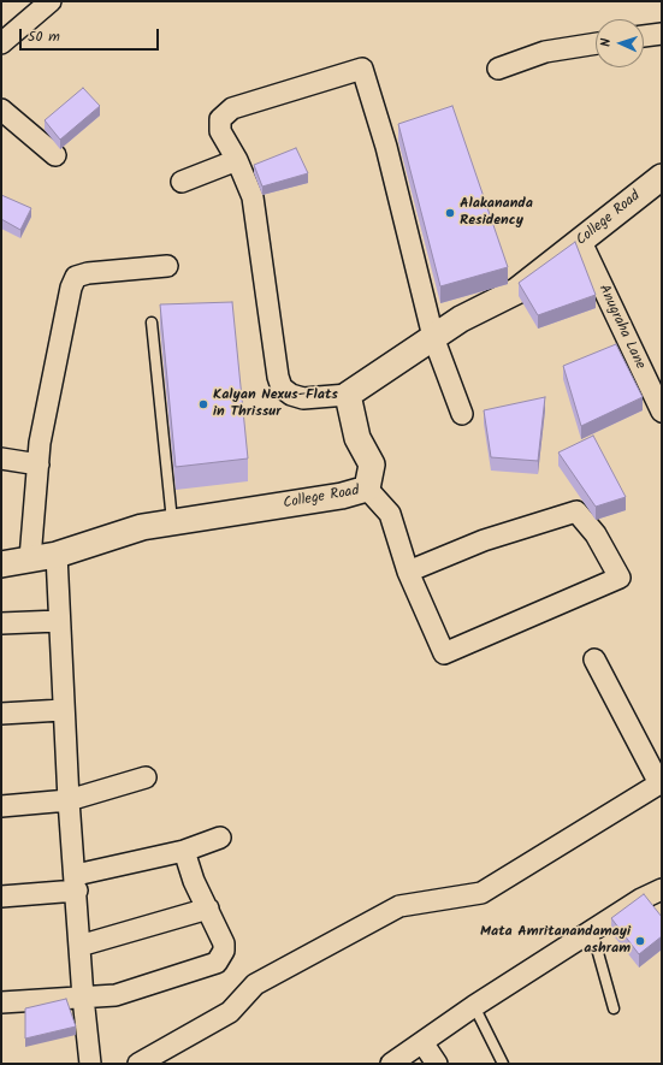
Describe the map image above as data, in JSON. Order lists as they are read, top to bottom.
{
  "streets": {
    "street": ["College Road", "Anugraha Lane"]
  },
  "crossings": [
    ["College Road", "Anugraha Lane"]
  ],
  "places": ["Alakananda Residency", "Kalyan Nexus-Flats in Thrissur", "Mata Amritanandamayi ashram"],
  "scale_bar": "50 m",
  "north": "left"
}
